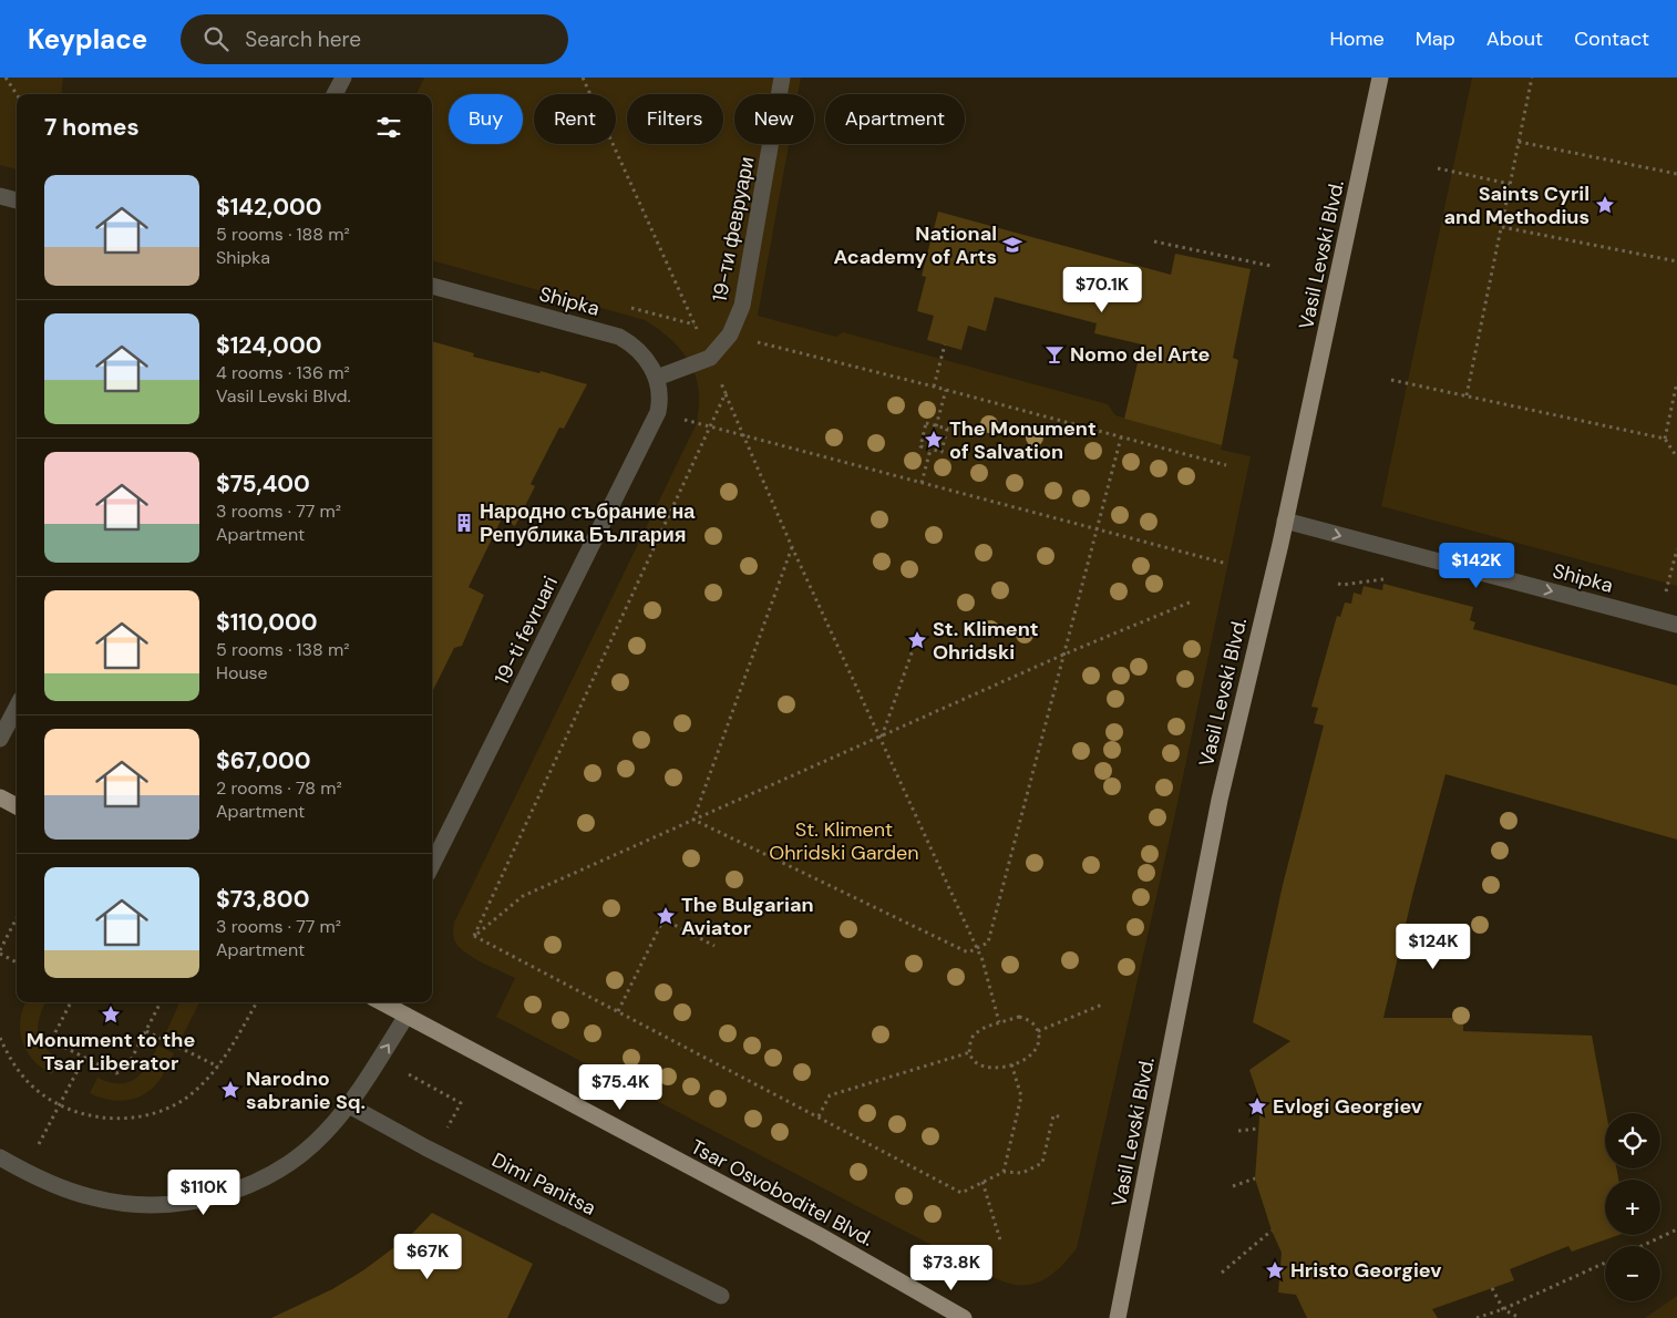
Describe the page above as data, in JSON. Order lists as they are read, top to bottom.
{
  "streets": {
    "main road": ["Vasil Levski Blvd.", "Tsar Osvoboditel Blvd."],
    "street": [
      "19-ти февруари",
      "Shipka",
      "19-ti fevruari",
      "Dimi Panitsa"
    ]
  },
  "crossings": [
    ["Vasil Levski Blvd.", "Shipka"],
    ["Shipka", "19-ti fevruari"]
  ],
  "one_way": ["Shipka"],
  "parks": ["St. Kliment Ohridski Garden"],
  "places": {
    "place": [
      "Saints Cyril and Methodius",
      "The Monument of Salvation",
      "St. Kliment Ohridski",
      "The Bulgarian Aviator",
      "Monument to the Tsar Liberator",
      "Narodno sabranie Sq.",
      "Evlogi Georgiev",
      "Hristo Georgiev"
    ],
    "school or university": ["National Academy of Arts"],
    "bar": ["Nomo del Arte"],
    "building": ["Народно събрание на Република България"]
  },
  "page": {
    "header": "Keyplace",
    "search": "Search here",
    "nav": [
      "Home",
      "Map",
      "About",
      "Contact"
    ],
    "chip": [
      "Buy",
      "Rent",
      "Filters",
      "New",
      "Apartment"
    ],
    "heading": "7 homes",
    "list": [
      {
        "name": "$142,000",
        "note": "5 rooms · 188 m² · Shipka"
      },
      {
        "name": "$124,000",
        "note": "4 rooms · 136 m² · Vasil Levski Blvd."
      },
      {
        "name": "$75,400",
        "note": "3 rooms · 77 m² · Apartment"
      },
      {
        "name": "$110,000",
        "note": "5 rooms · 138 m² · House"
      },
      {
        "name": "$67,000",
        "note": "2 rooms · 78 m² · Apartment"
      },
      {
        "name": "$73,800",
        "note": "3 rooms · 77 m² · Apartment"
      }
    ],
    "price": [
      "$70.1K",
      "$142K",
      "$124K",
      "$75.4K",
      "$110K",
      "$67K",
      "$73.8K"
    ],
    "map_buttons": ["+", "−"]
  }
}
